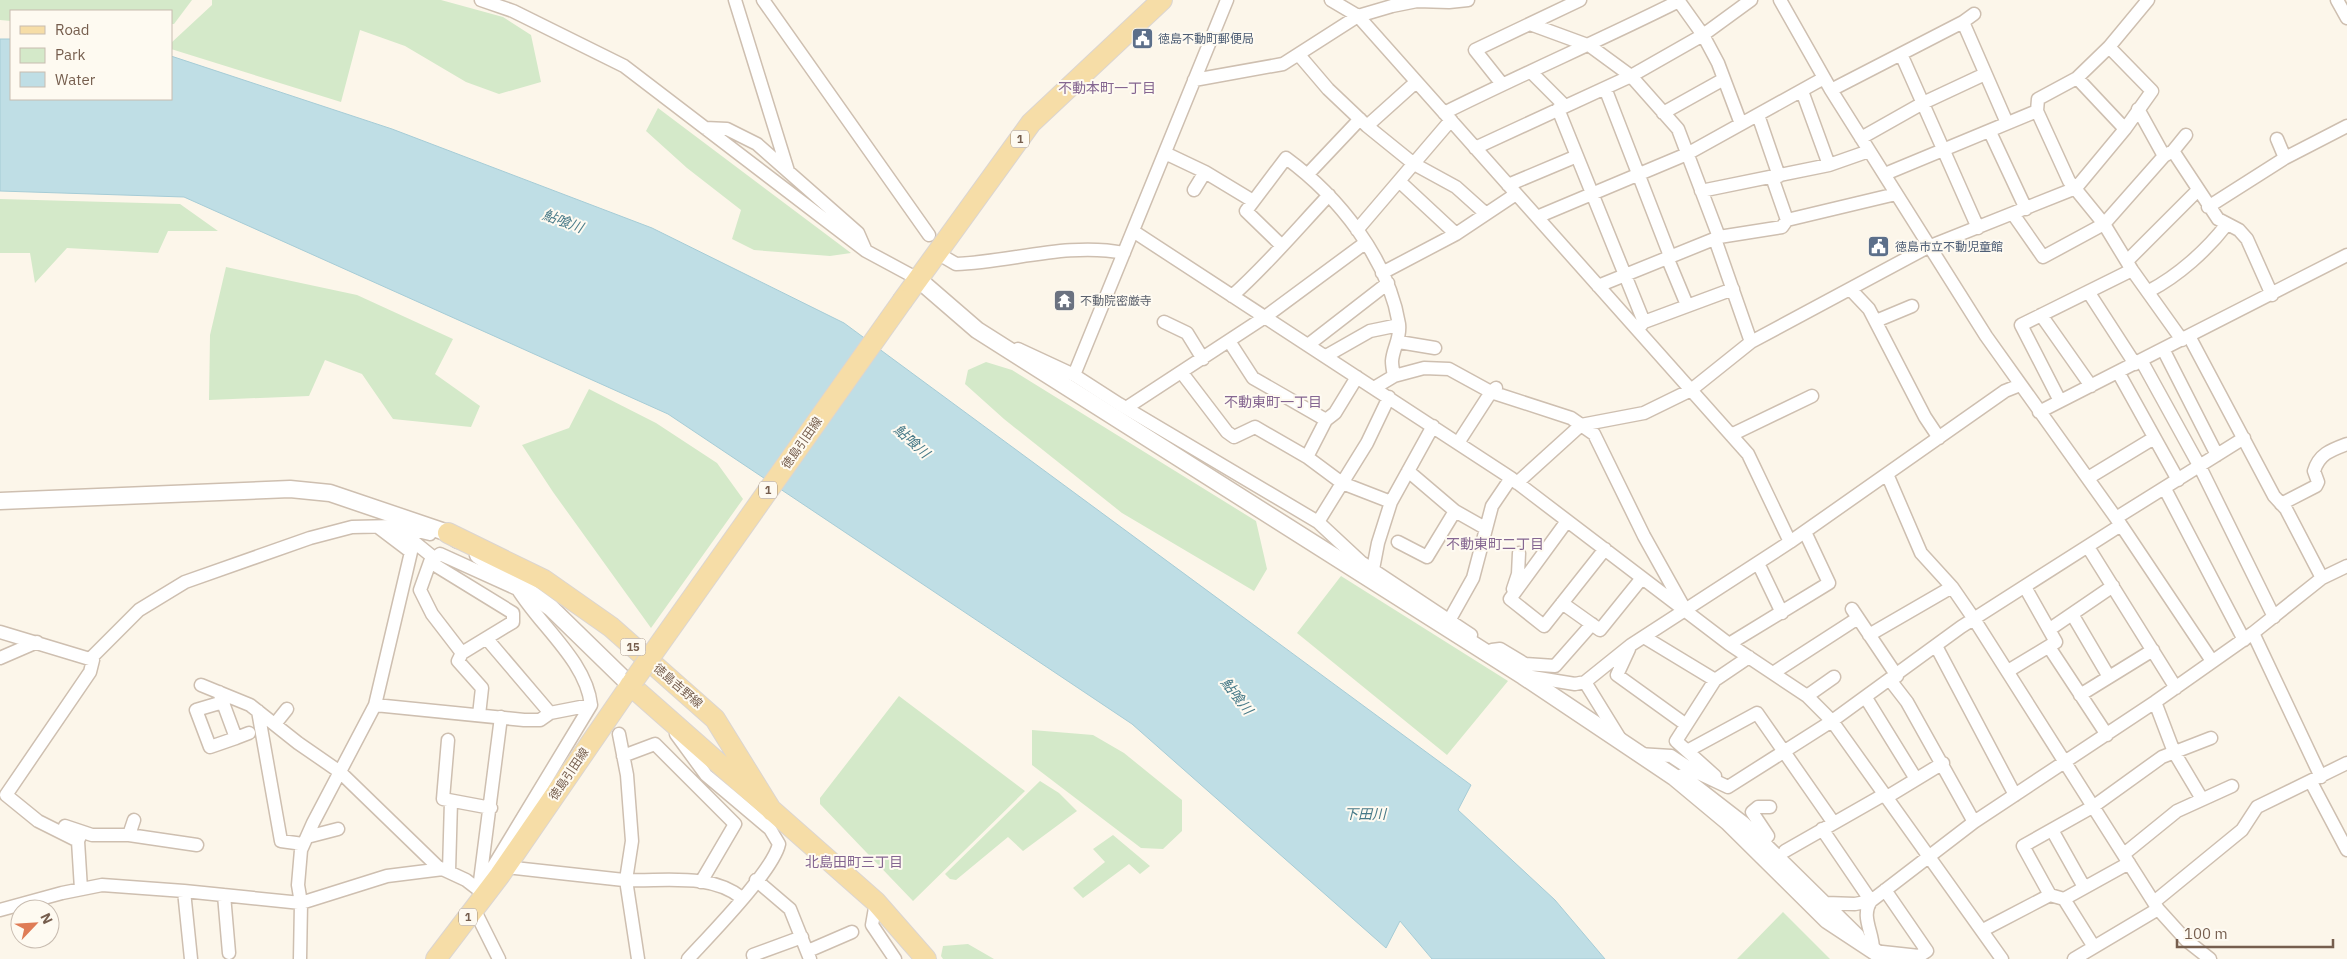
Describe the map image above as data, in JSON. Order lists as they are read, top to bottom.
{
  "streets": {
    "main road": [
      "1",
      "徳島引田線",
      "15",
      "徳島吉野線"
    ]
  },
  "crossings": [
    ["徳島引田線", "徳島吉野線"]
  ],
  "districts": [
    "不動本町一丁目",
    "不動東町一丁目",
    "不動東町二丁目",
    "北島田町三丁目"
  ],
  "water": ["鮎喰川", "下田川"],
  "places": {
    "public building": ["徳島不動町郵便局", "徳島市立不動児童館"],
    "temple": ["不動院密厳寺"]
  },
  "legend": ["Road", "Park", "Water"],
  "scale_bar": "100 m",
  "north": "top right"
}
